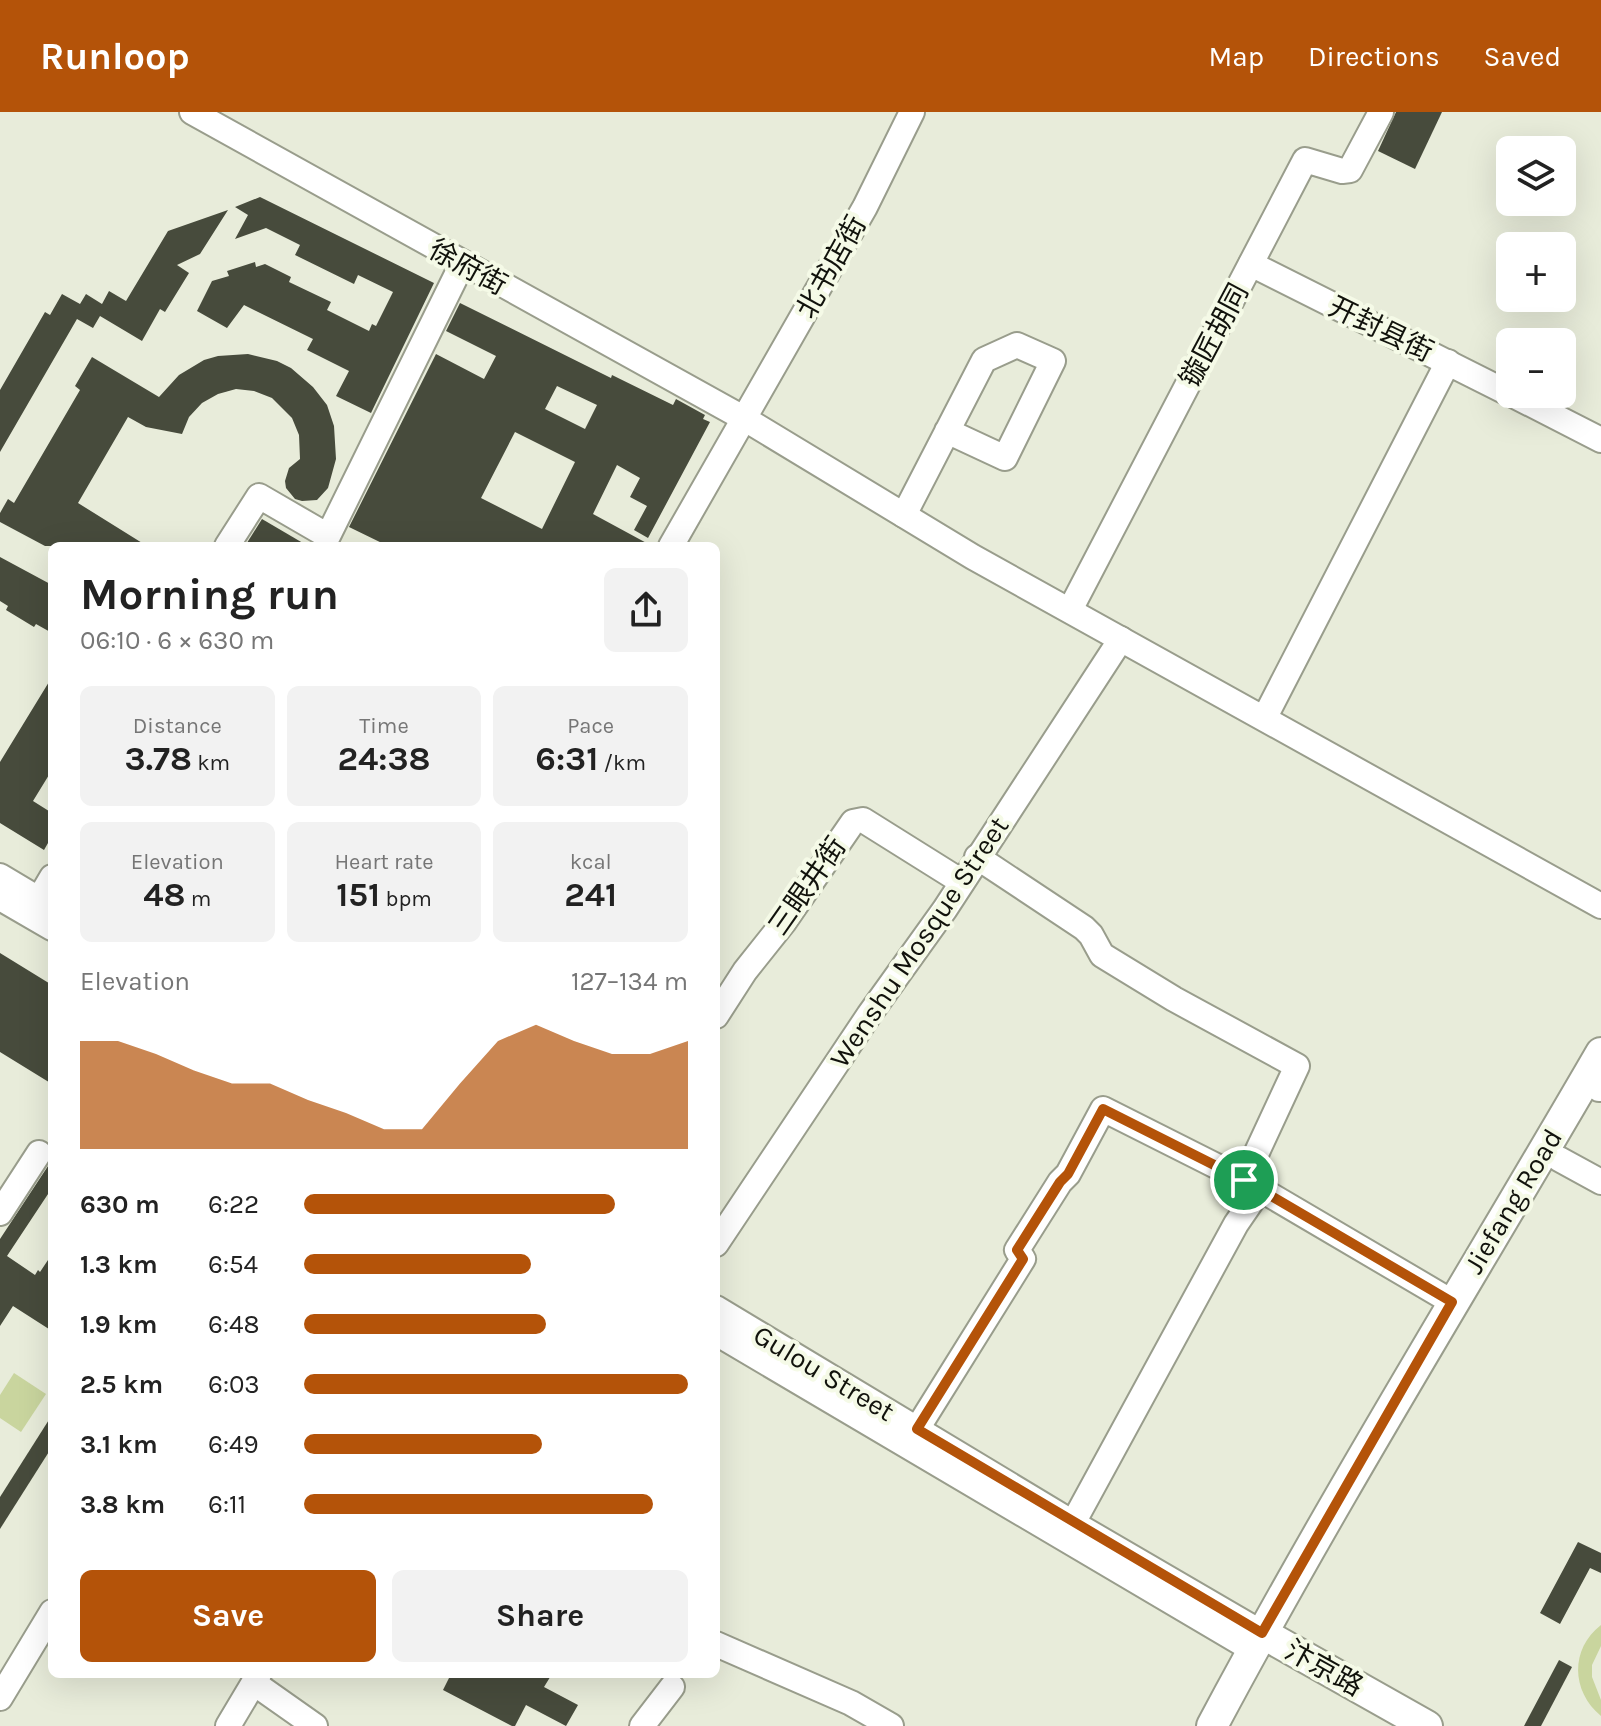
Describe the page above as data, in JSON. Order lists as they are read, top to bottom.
{
  "streets": {
    "main road": ["Jiefang Road", "汴京路"],
    "street": [
      "徐府街",
      "北书店街",
      "开封县街",
      "镟匠胡同",
      "三眼井街",
      "Wenshu Mosque Street",
      "Gulou Street"
    ]
  },
  "crossings": [
    ["徐府街", "北书店街"],
    ["徐府街", "镟匠胡同"],
    ["徐府街", "Wenshu Mosque Street"],
    ["开封县街", "镟匠胡同"],
    ["三眼井街", "Wenshu Mosque Street"],
    ["Jiefang Road", "Gulou Street"],
    ["Jiefang Road", "汴京路"],
    ["Gulou Street", "汴京路"]
  ],
  "page": {
    "header": "Runloop",
    "nav": ["Map", "Directions", "Saved"],
    "map_buttons": ["+", "−"],
    "heading": ["Morning run", "06:10 · 6 × 630 m"],
    "stats": [
      ["Distance", "3.78 km"],
      ["Time", "24:38"],
      ["Pace", "6:31 /km"],
      ["Elevation", "48 m"],
      ["Heart rate", "151 bpm"],
      ["kcal", "241"]
    ],
    "chart": ["Elevation", "127–134 m"],
    "list": [
      {
        "name": "630 m",
        "note": "6:22"
      },
      {
        "name": "1.3 km",
        "note": "6:54"
      },
      {
        "name": "1.9 km",
        "note": "6:48"
      },
      {
        "name": "2.5 km",
        "note": "6:03"
      },
      {
        "name": "3.1 km",
        "note": "6:49"
      },
      {
        "name": "3.8 km",
        "note": "6:11"
      }
    ],
    "buttons": ["Save", "Share"]
  }
}
